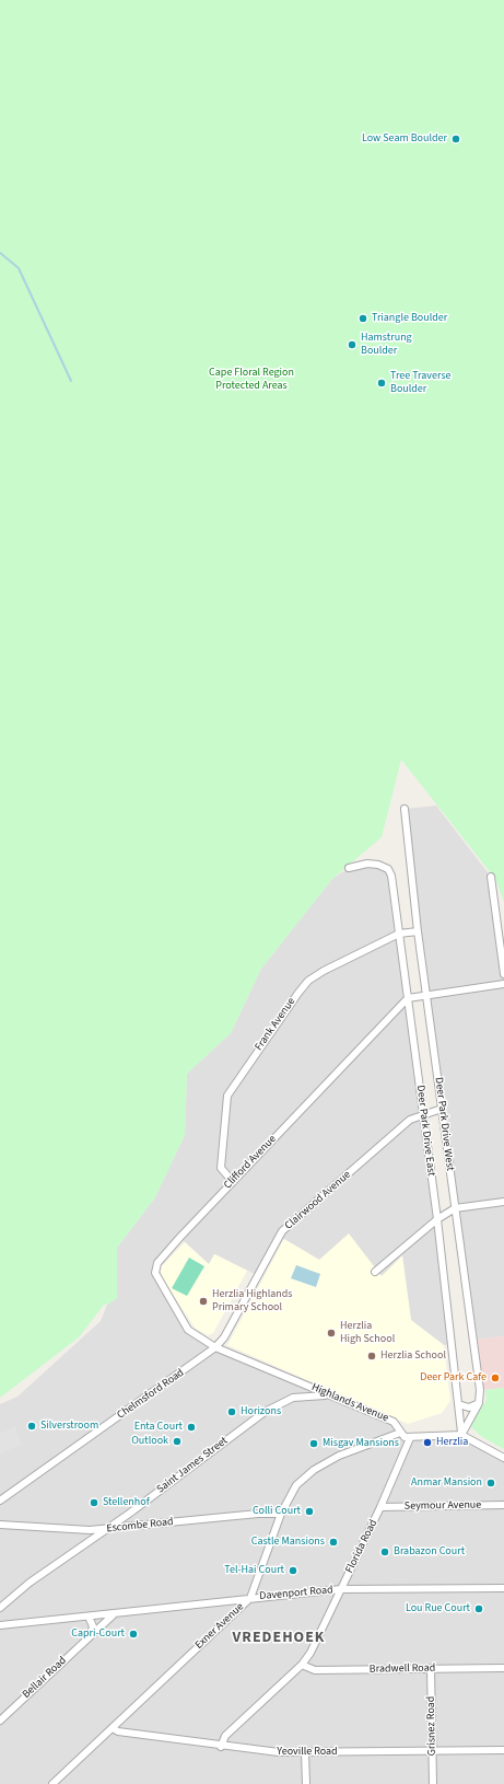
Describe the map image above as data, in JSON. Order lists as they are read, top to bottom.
{
  "streets": {
    "street": [
      "Frank Avenue",
      "Deer Park Drive West",
      "Deer Park Drive East",
      "Clifford Avenue",
      "Clairwood Avenue",
      "Chelmsford Road",
      "Highlands Avenue",
      "Saint James Street",
      "Seymour Avenue",
      "Escombe Road",
      "Florida Road",
      "Davenport Road",
      "Exner Avenue",
      "Bradwell Road",
      "Bellair Road",
      "Grisnez Road",
      "Yeoville Road"
    ]
  },
  "crossings": [
    ["Frank Avenue", "Deer Park Drive West"],
    ["Frank Avenue", "Deer Park Drive East"],
    ["Frank Avenue", "Clifford Avenue"],
    ["Deer Park Drive West", "Deer Park Drive East"],
    ["Deer Park Drive West", "Clairwood Avenue"],
    ["Deer Park Drive East", "Clifford Avenue"],
    ["Deer Park Drive East", "Clairwood Avenue"],
    ["Clifford Avenue", "Clairwood Avenue"],
    ["Clifford Avenue", "Chelmsford Road"],
    ["Clifford Avenue", "Highlands Avenue"],
    ["Clairwood Avenue", "Chelmsford Road"],
    ["Clairwood Avenue", "Highlands Avenue"],
    ["Chelmsford Road", "Highlands Avenue"],
    ["Highlands Avenue", "Saint James Street"],
    ["Highlands Avenue", "Florida Road"],
    ["Highlands Avenue", "Exner Avenue"],
    ["Saint James Street", "Escombe Road"],
    ["Seymour Avenue", "Florida Road"],
    ["Escombe Road", "Exner Avenue"],
    ["Florida Road", "Davenport Road"],
    ["Florida Road", "Bradwell Road"],
    ["Florida Road", "Yeoville Road"],
    ["Davenport Road", "Exner Avenue"],
    ["Davenport Road", "Bellair Road"],
    ["Exner Avenue", "Yeoville Road"],
    ["Bradwell Road", "Grisnez Road"],
    ["Grisnez Road", "Yeoville Road"]
  ],
  "districts": ["VREDEHOEK"],
  "parks": ["Cape Floral Region Protected Areas"],
  "places": [
    "Low Seam Boulder",
    "Triangle Boulder",
    "Hamstrung Boulder",
    "Tree Traverse Boulder",
    "Herzlia Highlands Primary School",
    "Herzlia High School",
    "Herzlia School",
    "Deer Park Cafe",
    "Horizons",
    "Silverstroom",
    "Enta Court",
    "Outlook",
    "Herzlia",
    "Misgav Mansions",
    "Anmar Mansion",
    "Stellenhof",
    "Colli Court",
    "Castle Mansions",
    "Brabazon Court",
    "Tel-Hai Court",
    "Lou Rue Court",
    "Capri-Court"
  ]
}
